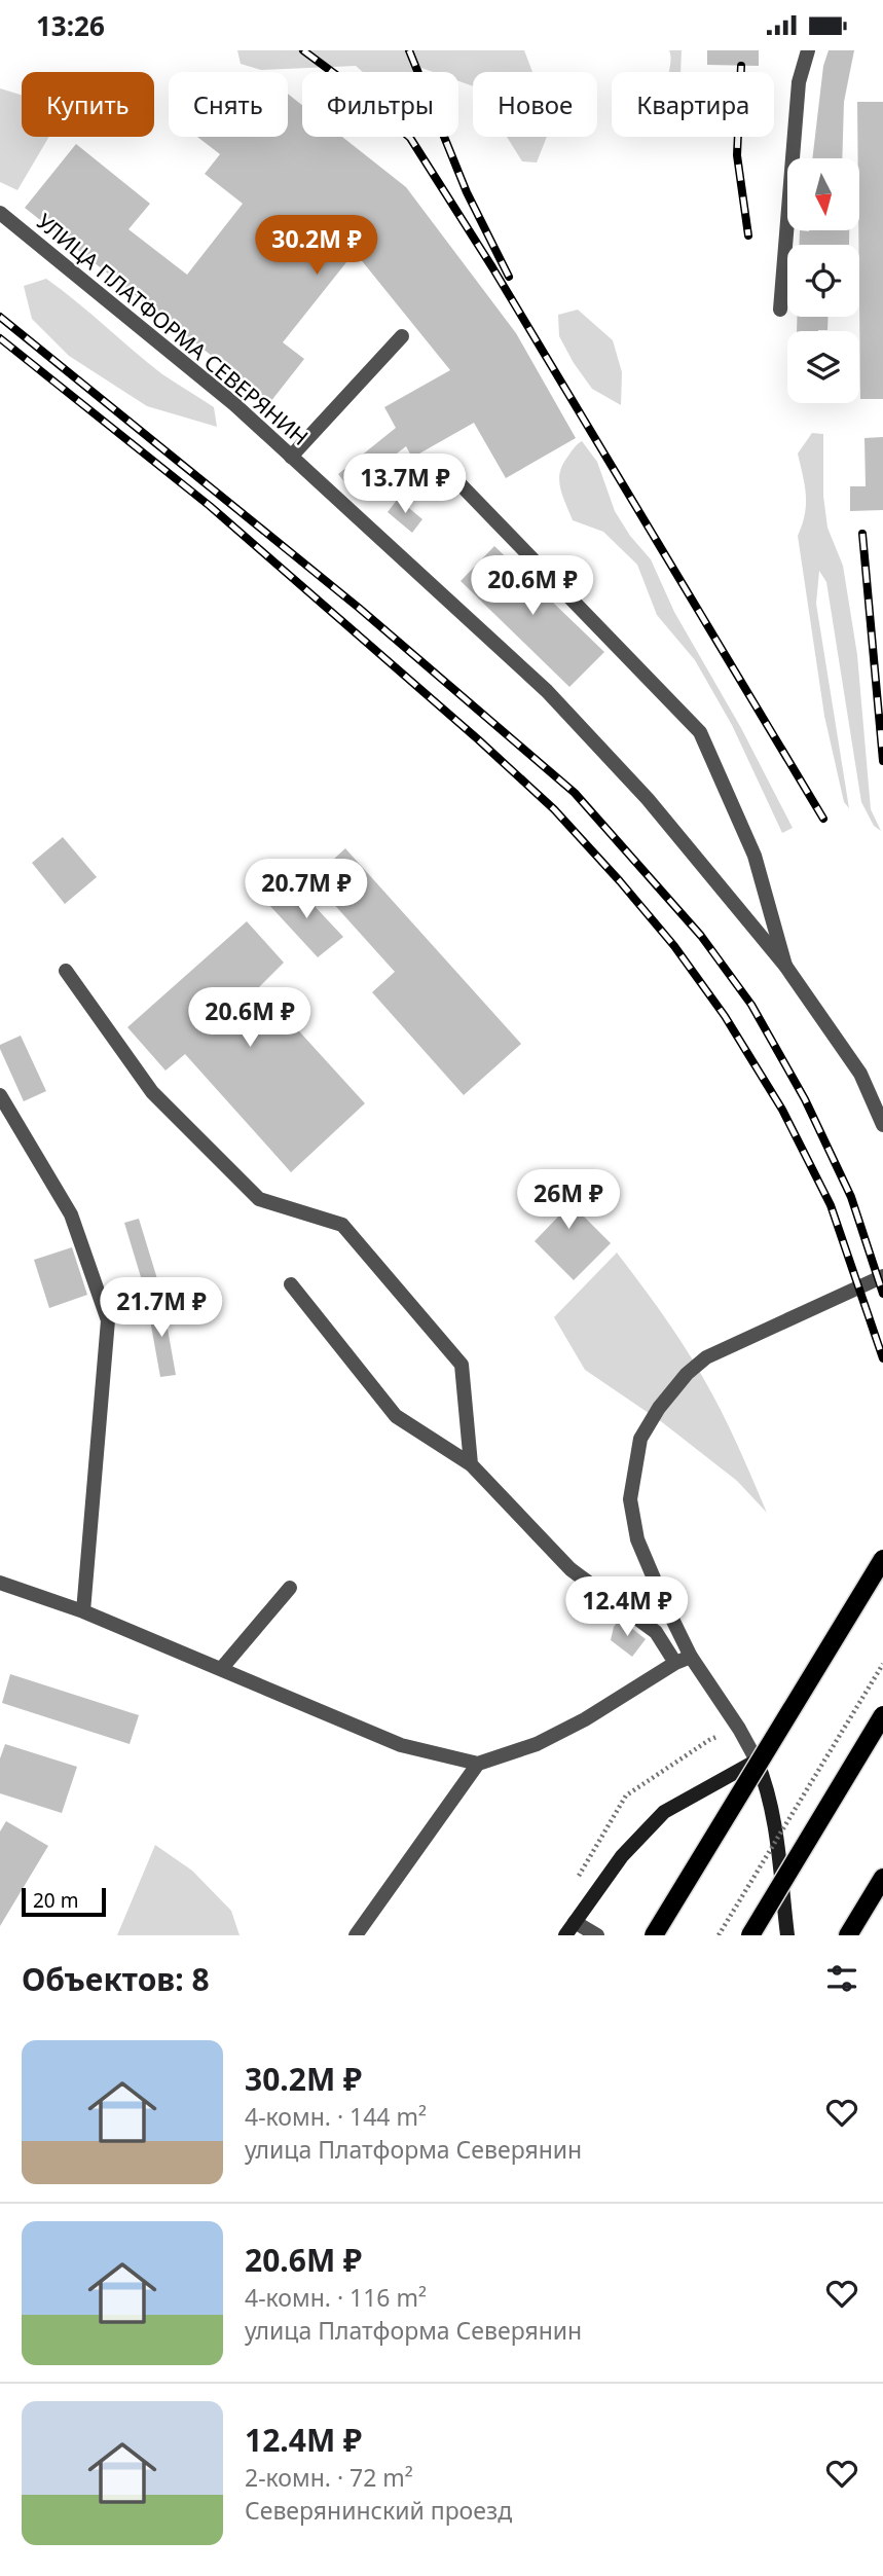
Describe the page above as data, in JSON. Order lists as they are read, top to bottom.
{
  "streets": {
    "street": ["УЛИЦА ПЛАТФОРМА СЕВЕРЯНИН"]
  },
  "scale_bar": "20 m",
  "north": "bottom",
  "page": {
    "status": "13:26",
    "chip": [
      "Купить",
      "Снять",
      "Фильтры",
      "Новое",
      "Квартира"
    ],
    "price": [
      "30.2M ₽",
      "13.7M ₽",
      "20.6M ₽",
      "20.7M ₽",
      "20.6M ₽",
      "26M ₽",
      "21.7M ₽",
      "12.4M ₽"
    ],
    "scale": "20 m",
    "heading": "Объектов: 8",
    "list": [
      {
        "name": "30.2M ₽",
        "note": "4-комн. · 144 m² · улица Платформа Северянин"
      },
      {
        "name": "20.6M ₽",
        "note": "4-комн. · 116 m² · улица Платформа Северянин"
      },
      {
        "name": "12.4M ₽",
        "note": "2-комн. · 72 m² · Северянинский проезд"
      }
    ]
  }
}
